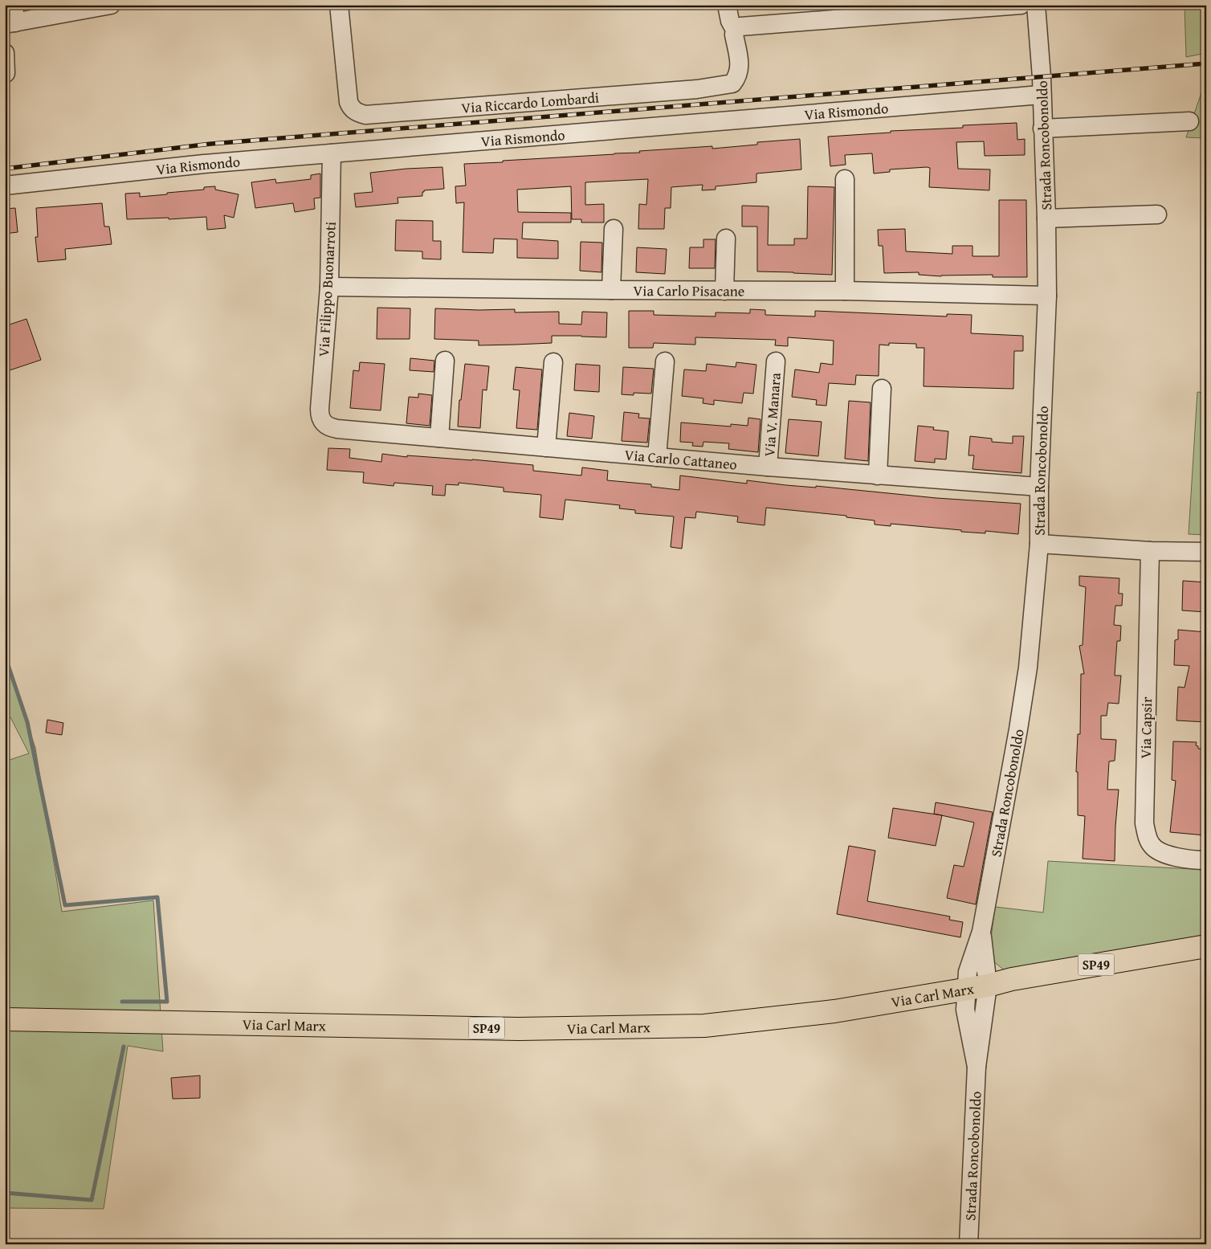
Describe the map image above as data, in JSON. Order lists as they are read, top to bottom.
{
  "streets": {
    "main road": ["SP49", "Via Carl Marx"],
    "street": [
      "Via Riccardo Lombardi",
      "Via Rismondo",
      "Strada Roncobonoldo",
      "Via Filippo Buonarroti",
      "Via Carlo Pisacane",
      "Via V. Manara",
      "Via Carlo Cattaneo",
      "Via Capsir"
    ]
  },
  "crossings": [
    ["Via Rismondo", "Strada Roncobonoldo"],
    ["Via Rismondo", "Via Filippo Buonarroti"],
    ["Strada Roncobonoldo", "Via Carlo Pisacane"],
    ["Strada Roncobonoldo", "Via Carlo Cattaneo"],
    ["Strada Roncobonoldo", "Via Carl Marx"],
    ["Via Filippo Buonarroti", "Via Carlo Pisacane"],
    ["Via Filippo Buonarroti", "Via Carlo Cattaneo"],
    ["Via V. Manara", "Via Carlo Cattaneo"]
  ]
}
